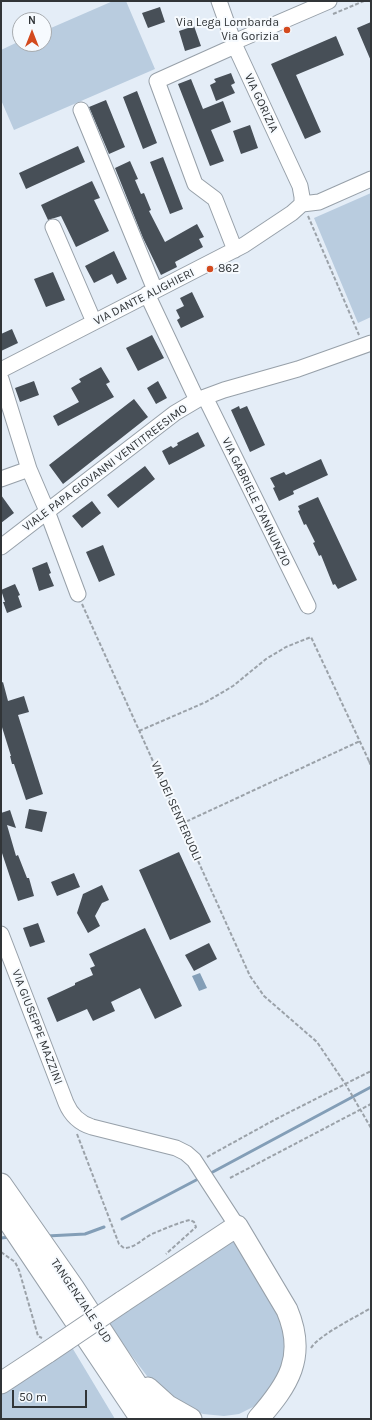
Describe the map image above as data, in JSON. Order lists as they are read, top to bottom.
{
  "streets": {
    "highway": ["TANGENZIALE SUD"],
    "street": [
      "VIA GORIZIA",
      "VIA DANTE ALIGHIERI",
      "VIALE PAPA GIOVANNI VENTITREESIMO",
      "VIA GABRIELE D'ANNUNZIO",
      "VIA GIUSEPPE MAZZINI"
    ],
    "path": ["VIA DEI SENTERUOLI"]
  },
  "crossings": [
    ["VIA GORIZIA", "VIA DANTE ALIGHIERI"],
    ["VIA DANTE ALIGHIERI", "VIA GABRIELE D'ANNUNZIO"],
    ["VIALE PAPA GIOVANNI VENTITREESIMO", "VIA GABRIELE D'ANNUNZIO"]
  ],
  "places": ["Via Lega Lombarda Via Gorizia", "862"],
  "scale_bar": "50 m",
  "north": "top"
}
